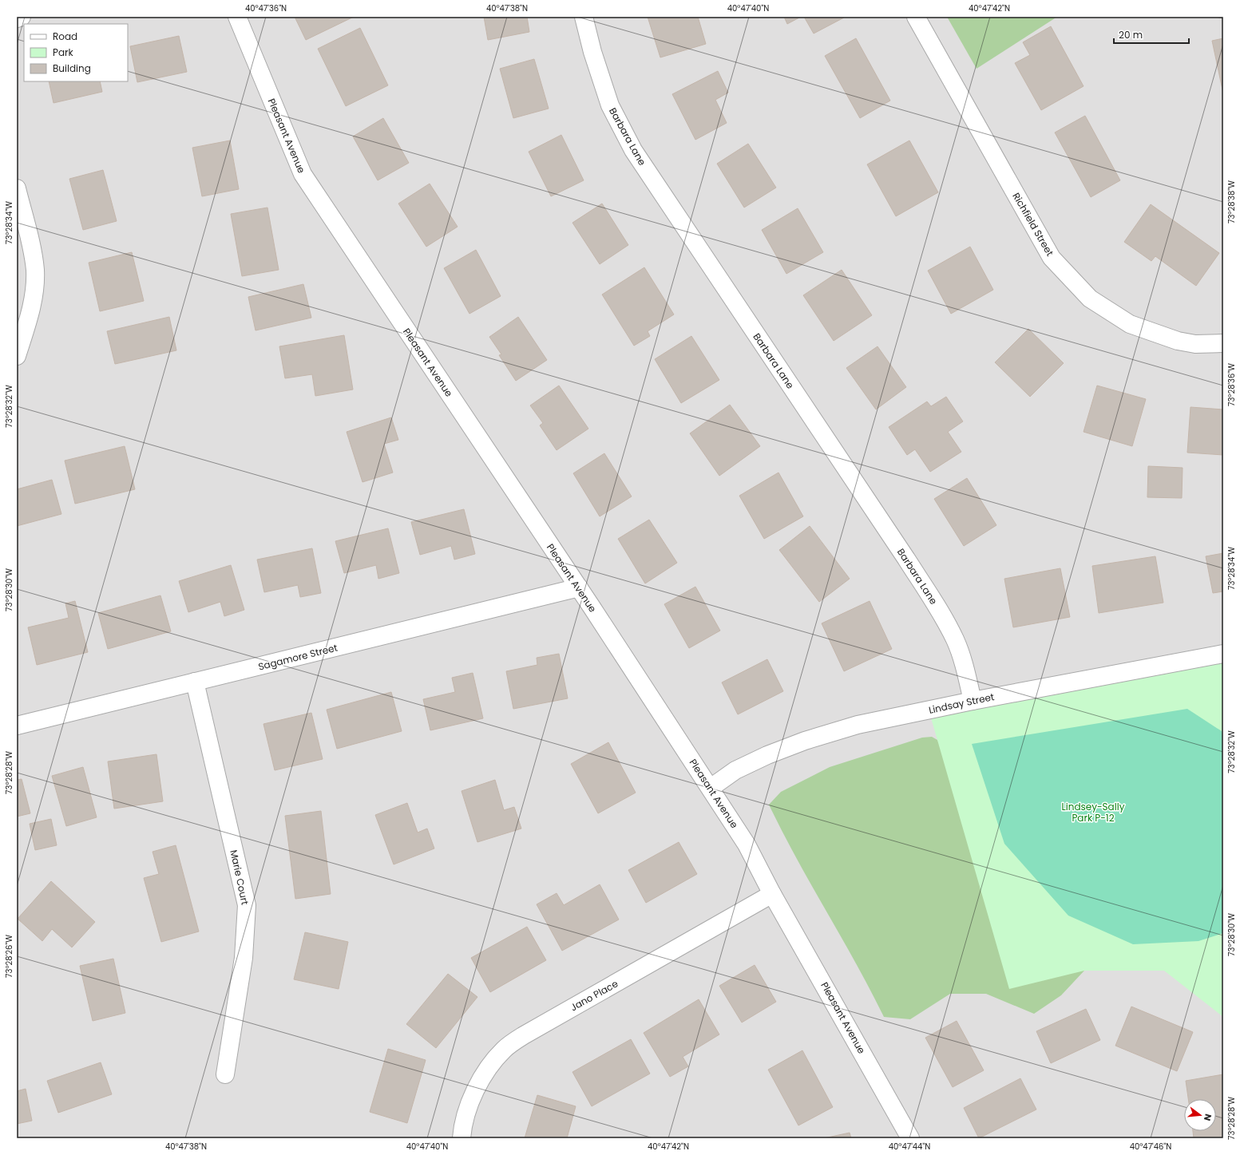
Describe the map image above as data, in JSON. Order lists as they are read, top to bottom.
{
  "streets": {
    "street": [
      "Pleasant Avenue",
      "Barbara Lane",
      "Richfield Street",
      "Sagamore Street",
      "Lindsay Street",
      "Marie Court",
      "Jano Place"
    ]
  },
  "crossings": [
    ["Pleasant Avenue", "Sagamore Street"],
    ["Pleasant Avenue", "Lindsay Street"],
    ["Pleasant Avenue", "Jano Place"],
    ["Barbara Lane", "Lindsay Street"],
    ["Sagamore Street", "Marie Court"]
  ],
  "parks": ["Lindsey-Sally Park P-12"],
  "legend": ["Road", "Park", "Building"],
  "scale_bar": "20 m",
  "north": "right",
  "coordinates": [
    "40°47'36\"N",
    "40°47'38\"N",
    "40°47'40\"N",
    "40°47'42\"N",
    "73°28'38\"W",
    "73°28'34\"W",
    "73°28'36\"W",
    "73°28'32\"W",
    "73°28'30\"W",
    "73°28'28\"W",
    "73°28'26\"W",
    "40°47'44\"N",
    "40°47'46\"N"
  ]
}
